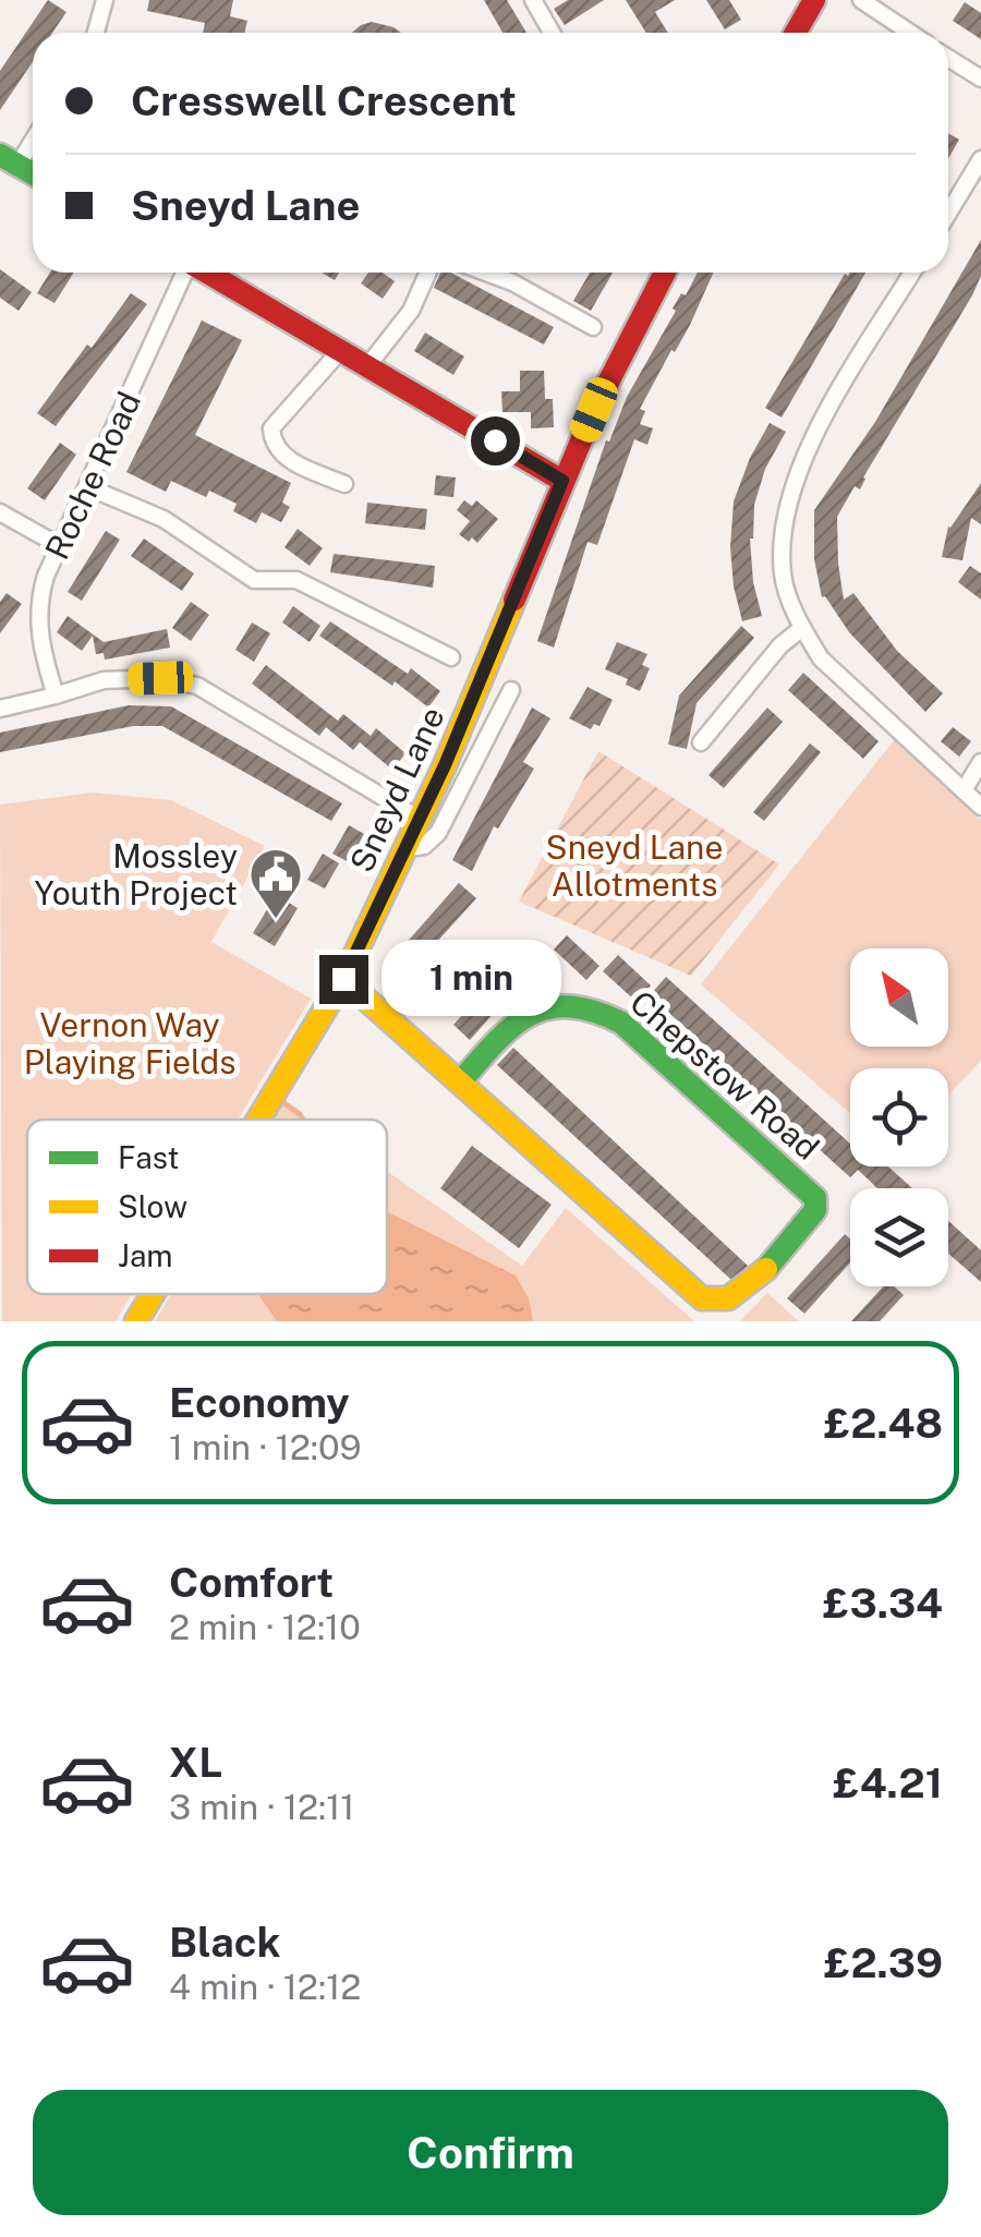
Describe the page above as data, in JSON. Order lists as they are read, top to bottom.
{
  "streets": {
    "street": ["Roche Road", "Sneyd Lane", "Chepstow Road"]
  },
  "crossings": [
    ["Sneyd Lane", "Chepstow Road"]
  ],
  "parks": ["Sneyd Lane Allotments", "Vernon Way Playing Fields"],
  "places": {
    "public building": ["Mossley Youth Project"]
  },
  "legend": ["Fast", "Slow", "Jam"],
  "north": "top left",
  "page": {
    "banner": ["Cresswell Crescent", "Sneyd Lane"],
    "bubble": "1 min",
    "list": [
      {
        "name": "Economy",
        "note": "1 min · 12:09",
        "value": "£2.48"
      },
      {
        "name": "Comfort",
        "note": "2 min · 12:10",
        "value": "£3.34"
      },
      {
        "name": "XL",
        "note": "3 min · 12:11",
        "value": "£4.21"
      },
      {
        "name": "Black",
        "note": "4 min · 12:12",
        "value": "£2.39"
      }
    ],
    "buttons": "Confirm"
  }
}
